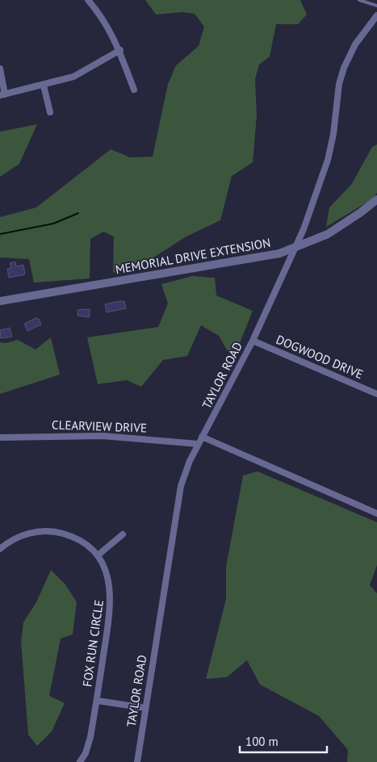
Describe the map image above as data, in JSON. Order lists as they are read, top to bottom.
{
  "streets": {
    "street": [
      "MEMORIAL DRIVE EXTENSION",
      "DOGWOOD DRIVE",
      "TAYLOR ROAD",
      "CLEARVIEW DRIVE",
      "FOX RUN CIRCLE"
    ]
  },
  "crossings": [
    ["MEMORIAL DRIVE EXTENSION", "TAYLOR ROAD"],
    ["DOGWOOD DRIVE", "TAYLOR ROAD"],
    ["TAYLOR ROAD", "CLEARVIEW DRIVE"],
    ["TAYLOR ROAD", "FOX RUN CIRCLE"]
  ],
  "scale_bar": "100 m"
}
